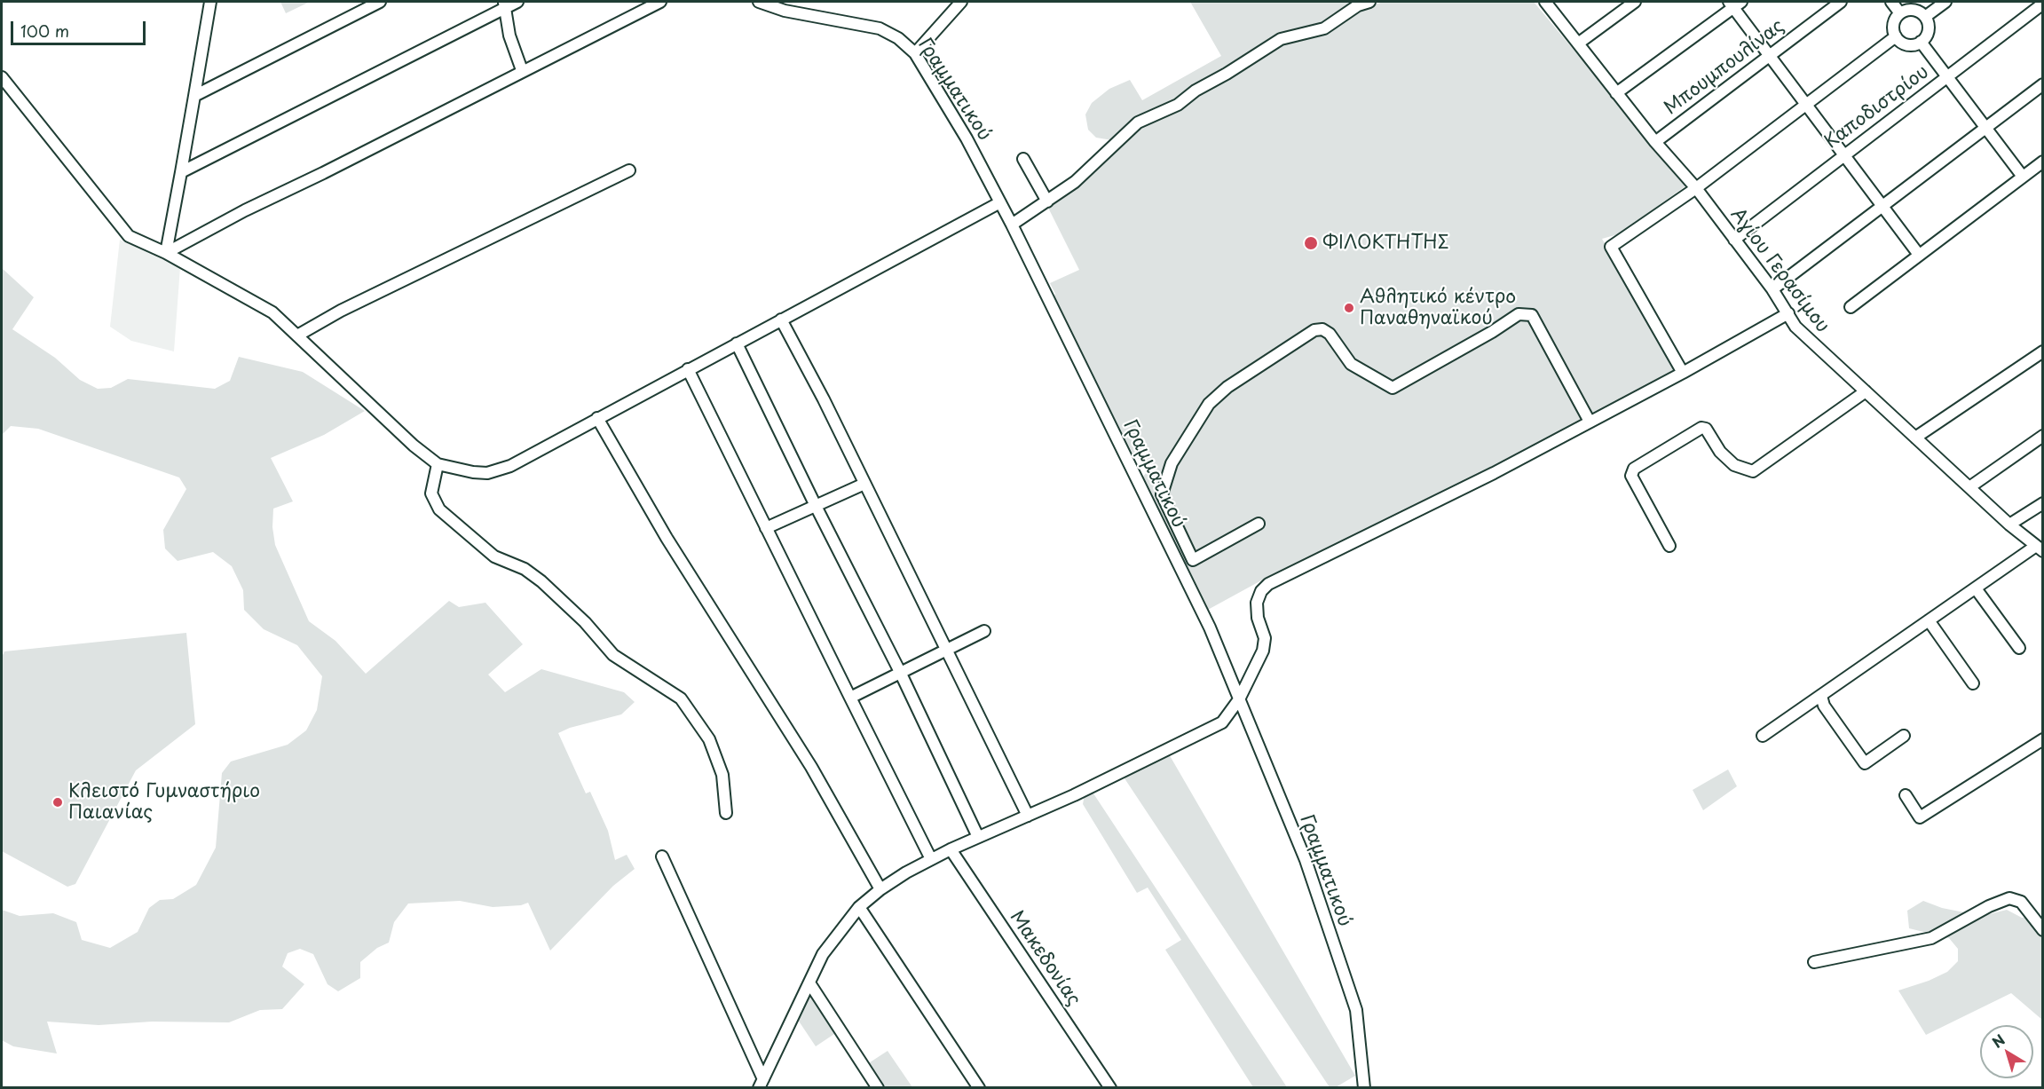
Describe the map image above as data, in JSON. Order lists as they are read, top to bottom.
{
  "streets": {
    "street": [
      "Μπουμπουλίνας",
      "Γραμματικού",
      "Καποδιστρίου",
      "Αγίου Γερασίμου",
      "Μακεδονίας"
    ]
  },
  "crossings": [
    ["Μπουμπουλίνας", "Αγίου Γερασίμου"],
    ["Καποδιστρίου", "Αγίου Γερασίμου"]
  ],
  "places": ["ΦΙΛΟΚΤΗΤΗΣ", "Αθλητικό κέντρο Παναθηναϊκού", "Κλειστό Γυμναστήριο Παιανίας"],
  "scale_bar": "100 m",
  "north": "top left"
}
